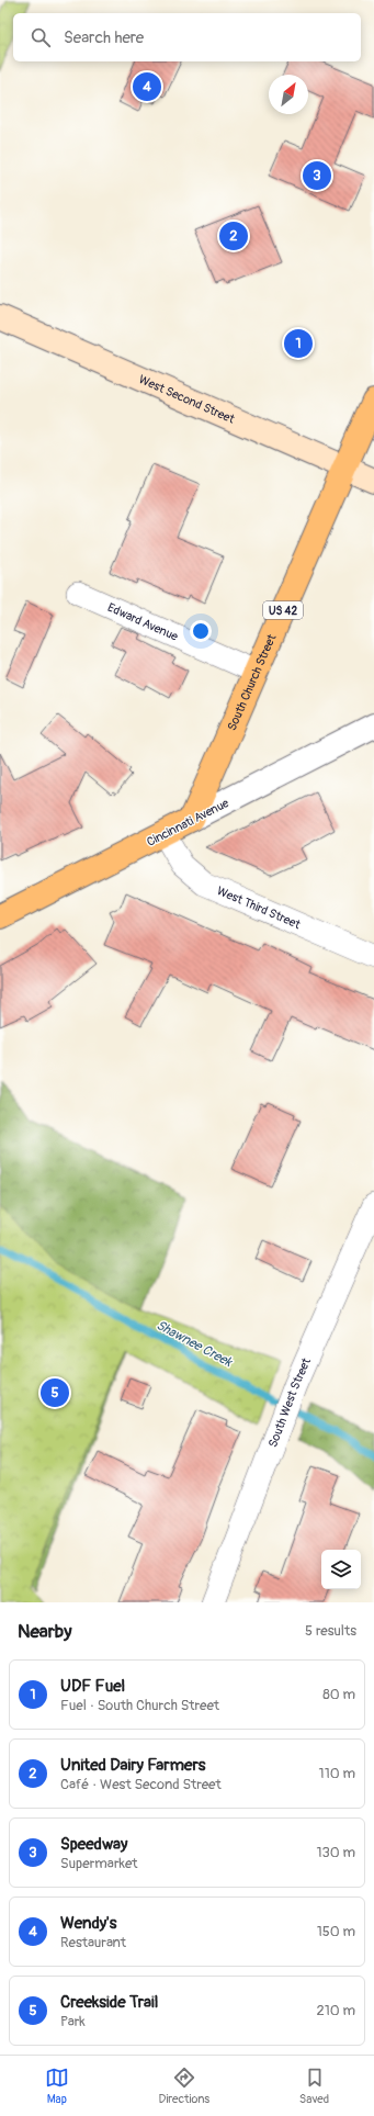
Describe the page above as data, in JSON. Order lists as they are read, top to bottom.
{
  "streets": {
    "highway": ["US 42", "South Church Street", "Cincinnati Avenue"],
    "main road": ["West Second Street"],
    "street": ["Edward Avenue", "West Third Street", "South West Street"]
  },
  "crossings": [
    ["West Second Street", "South Church Street"],
    ["Edward Avenue", "South Church Street"],
    ["South Church Street", "Cincinnati Avenue"],
    ["Cincinnati Avenue", "West Third Street"]
  ],
  "water": ["Shawnee Creek"],
  "north": "top right",
  "page": {
    "search": "Search here",
    "pins": [
      "4",
      "3",
      "2",
      "1",
      "5"
    ],
    "heading": ["Nearby", "5 results"],
    "list": [
      {
        "mark": "1",
        "name": "UDF Fuel",
        "note": "Fuel · South Church Street",
        "value": "80 m"
      },
      {
        "mark": "2",
        "name": "United Dairy Farmers",
        "note": "Café · West Second Street",
        "value": "110 m"
      },
      {
        "mark": "3",
        "name": "Speedway",
        "note": "Supermarket",
        "value": "130 m"
      },
      {
        "mark": "4",
        "name": "Wendy's",
        "note": "Restaurant",
        "value": "150 m"
      },
      {
        "mark": "5",
        "name": "Creekside Trail",
        "note": "Park",
        "value": "210 m"
      }
    ],
    "nav": ["Map", "Directions", "Saved"]
  }
}
